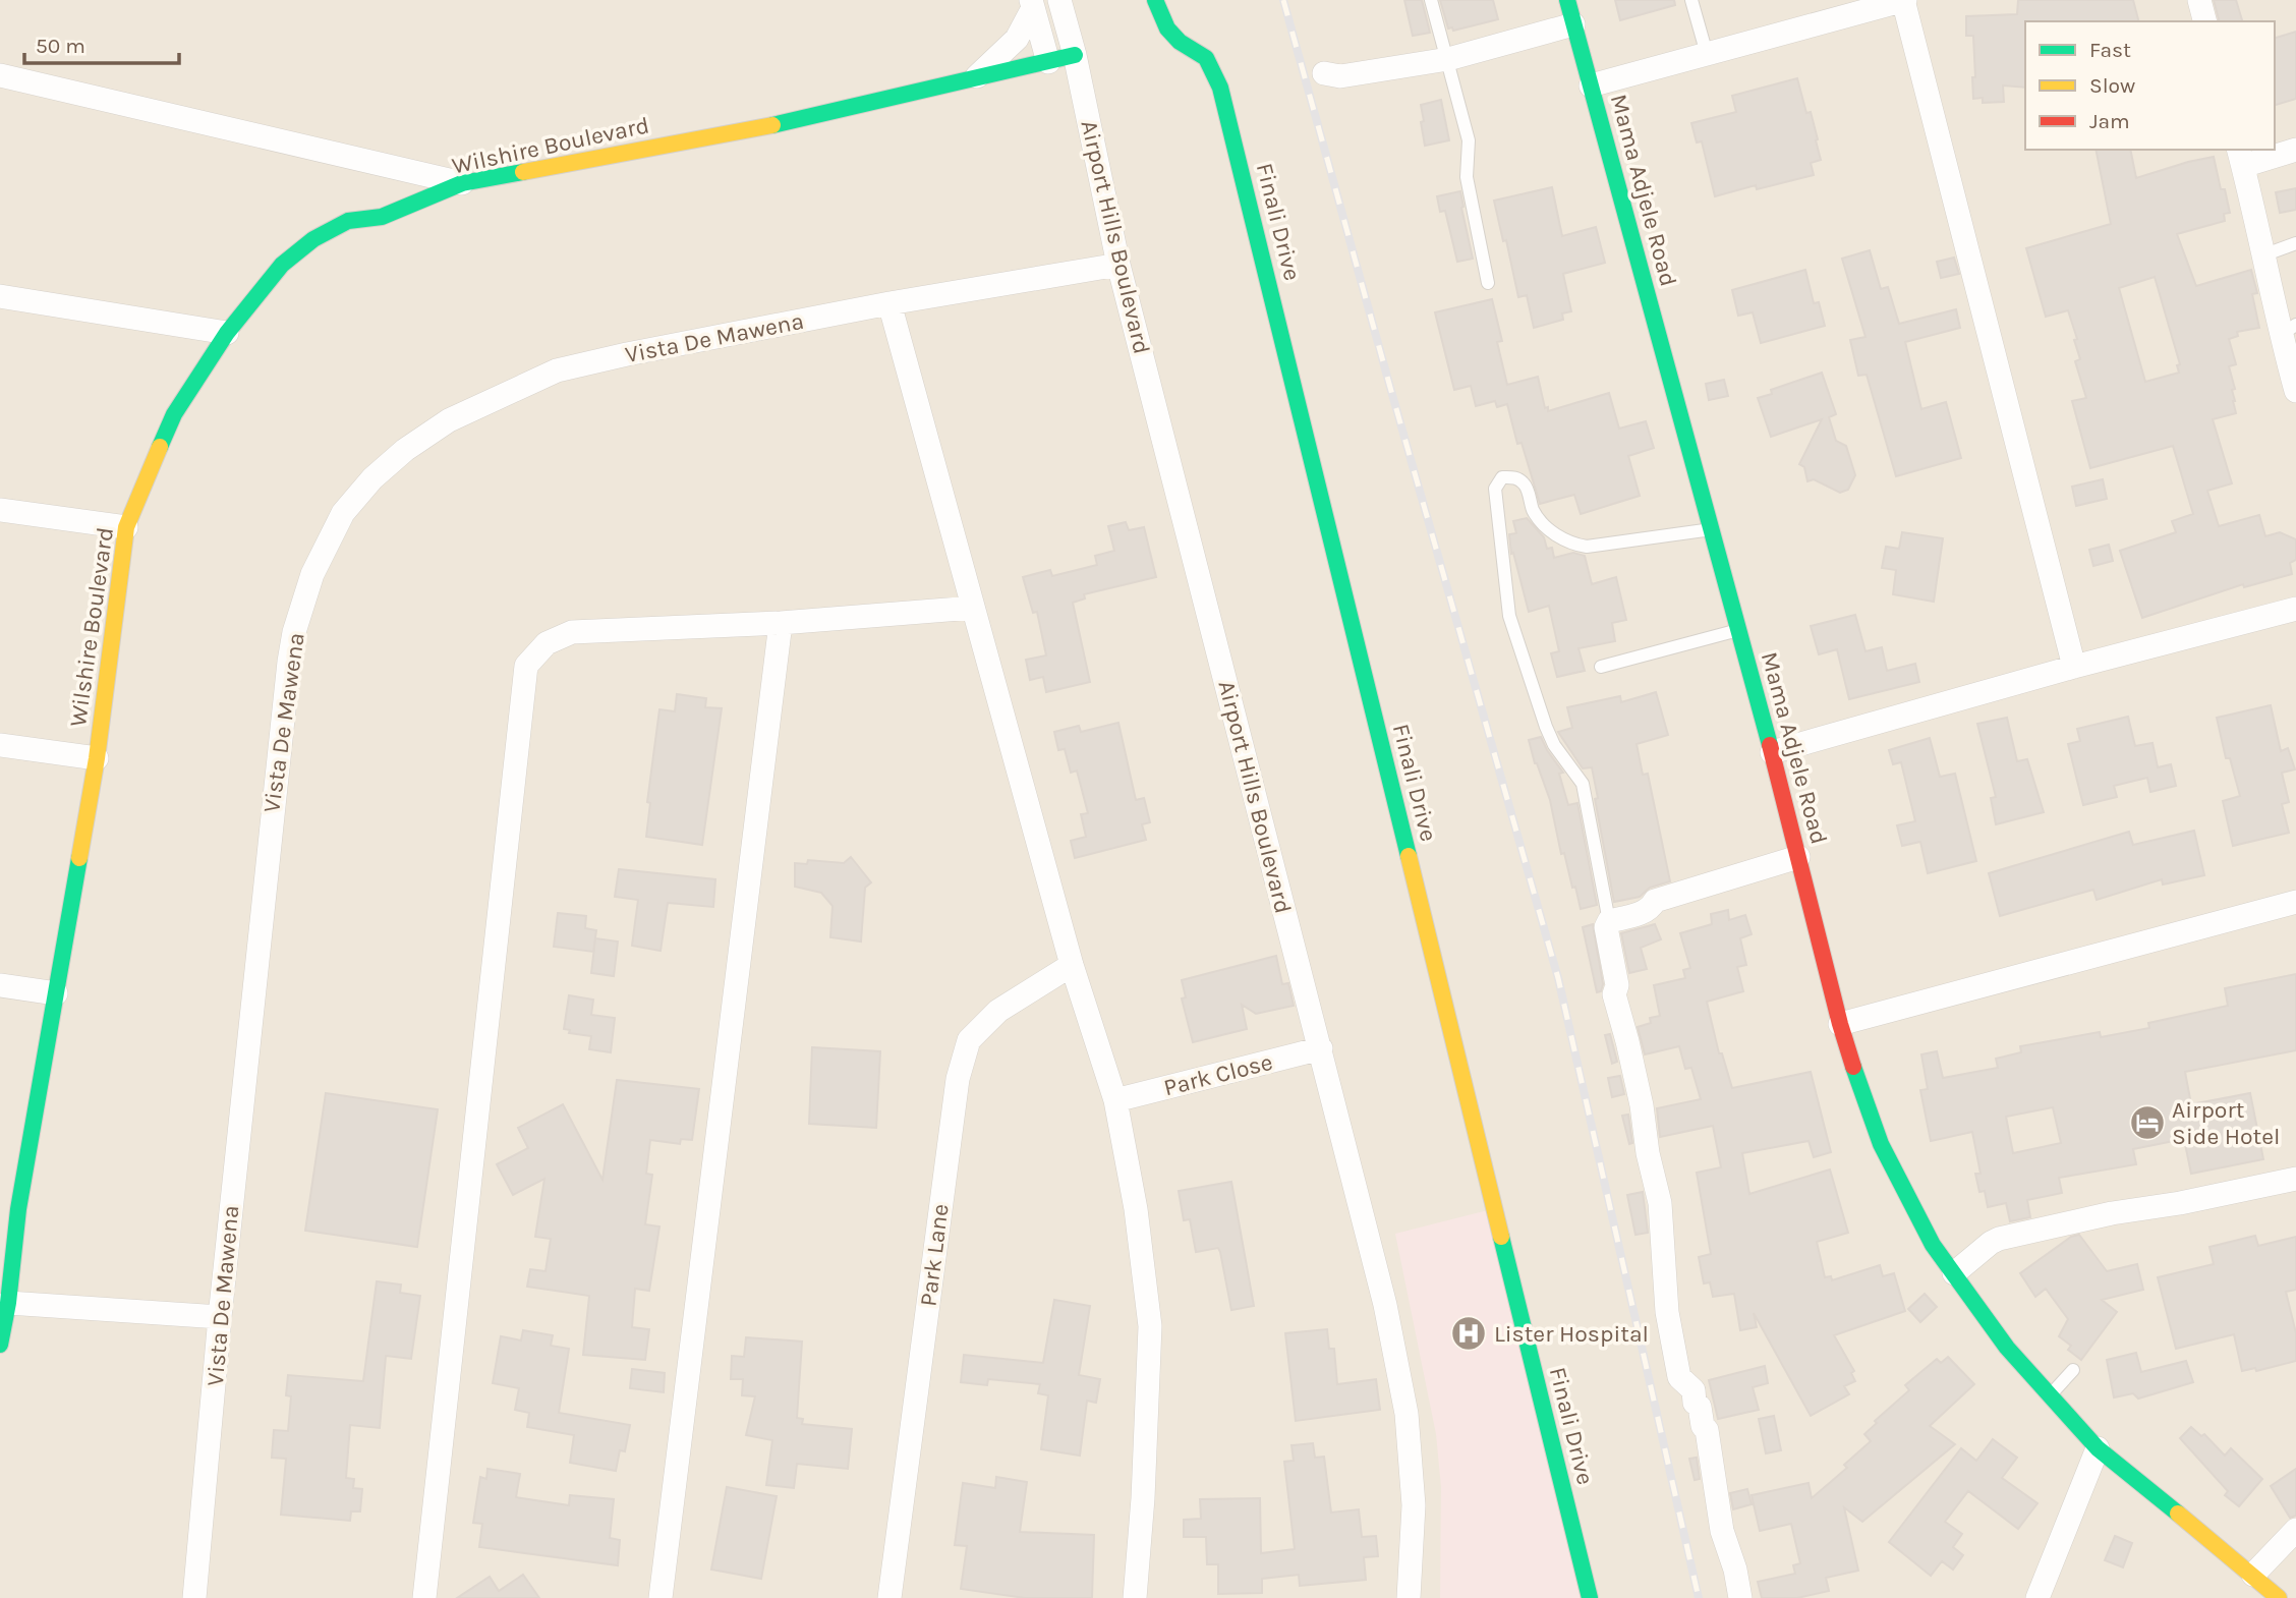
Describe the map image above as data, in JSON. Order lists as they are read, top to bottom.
{
  "streets": {
    "street": [
      "Wilshire Boulevard",
      "Mama Adjele Road",
      "Finali Drive",
      "Airport Hills Boulevard",
      "Vista De Mawena",
      "Park Close",
      "Park Lane"
    ]
  },
  "crossings": [
    ["Wilshire Boulevard", "Airport Hills Boulevard"],
    ["Airport Hills Boulevard", "Vista De Mawena"],
    ["Airport Hills Boulevard", "Park Close"]
  ],
  "places": {
    "hotel": ["Airport Side Hotel"],
    "hospital": ["Lister Hospital"]
  },
  "legend": ["Fast", "Slow", "Jam"],
  "scale_bar": "50 m"
}
